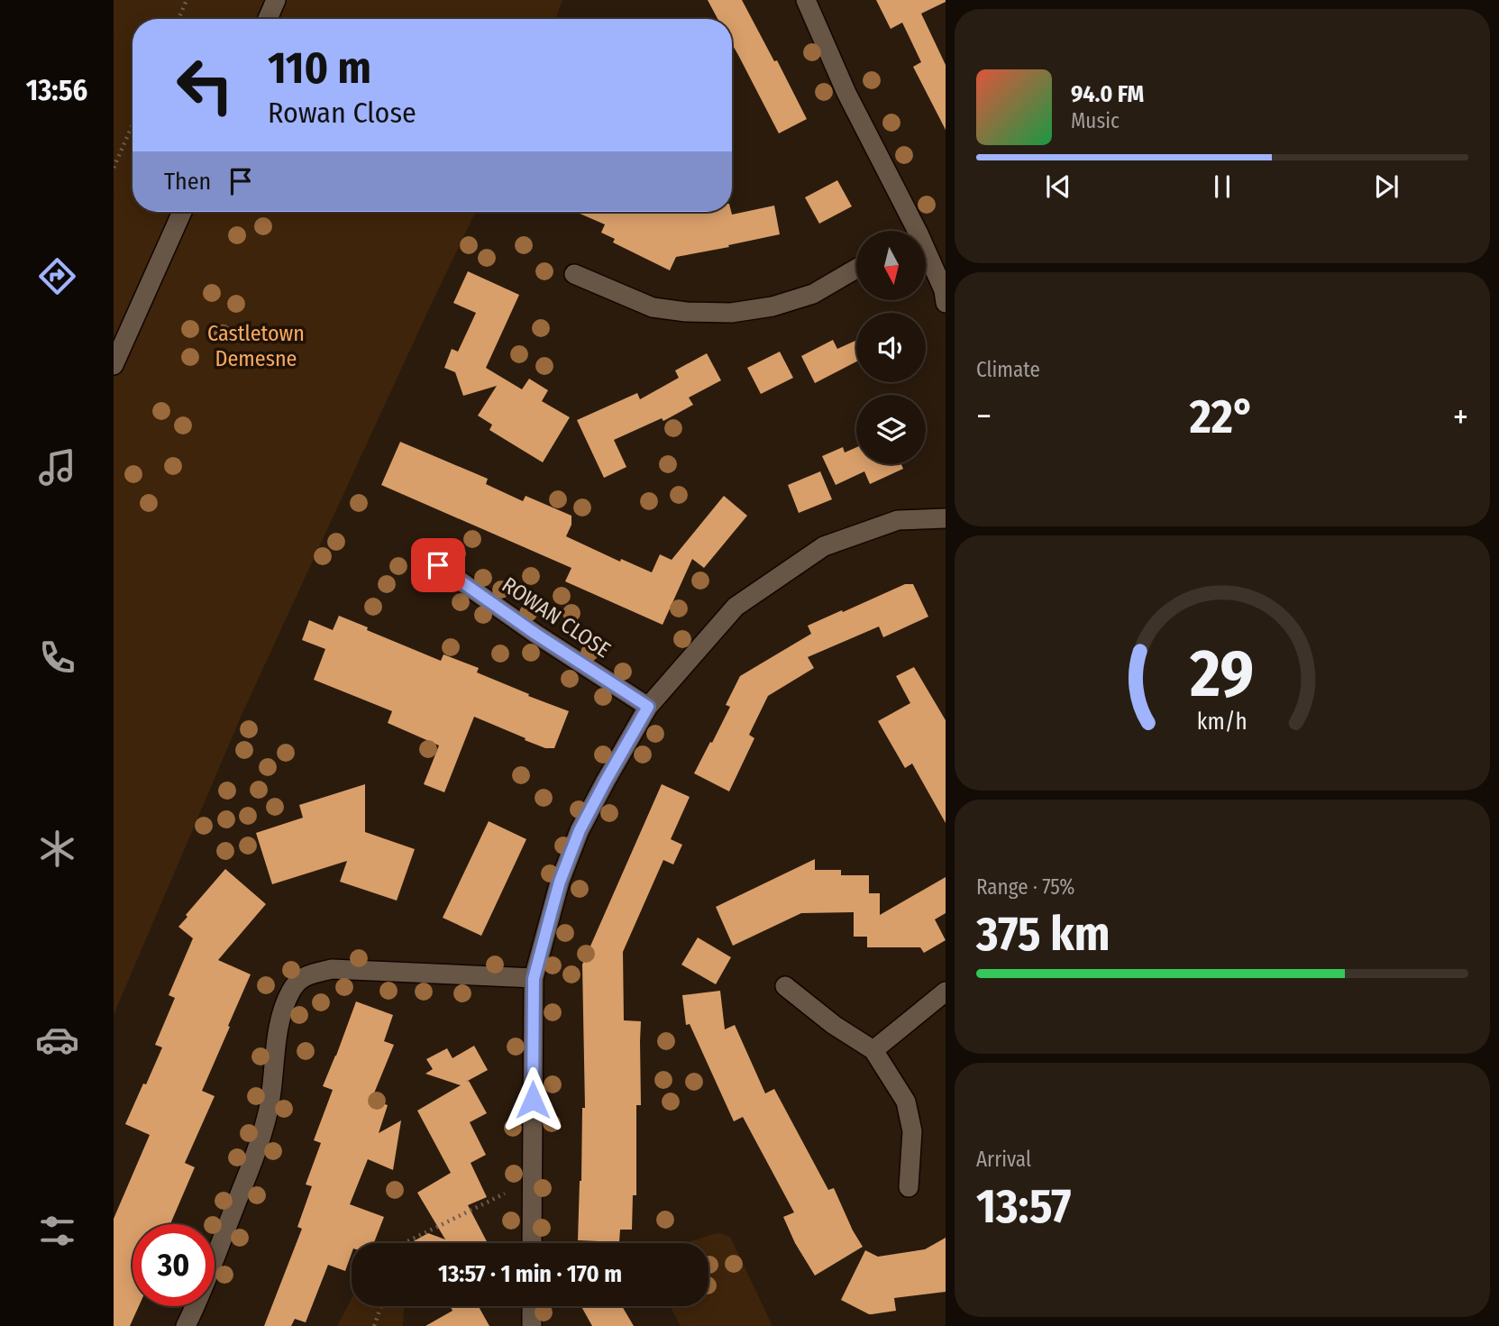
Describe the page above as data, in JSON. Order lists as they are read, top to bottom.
{
  "streets": {
    "street": ["ROWAN CLOSE"]
  },
  "parks": ["Castletown Demesne"],
  "north": "bottom",
  "page": {
    "tabs": "13:56",
    "turn": ["110 m", "Rowan Close"],
    "song": ["94.0 FM", "Music"],
    "then": "Then",
    "tile": [
      "Climate",
      ["Range · 75%", "375 km"],
      ["Arrival", "13:57"]
    ],
    "heat": ["−", "22°", "+"],
    "limit": "30",
    "trip": "13:57 · 1 min · 170 m",
    "gauge": ["29", "km/h"]
  }
}
